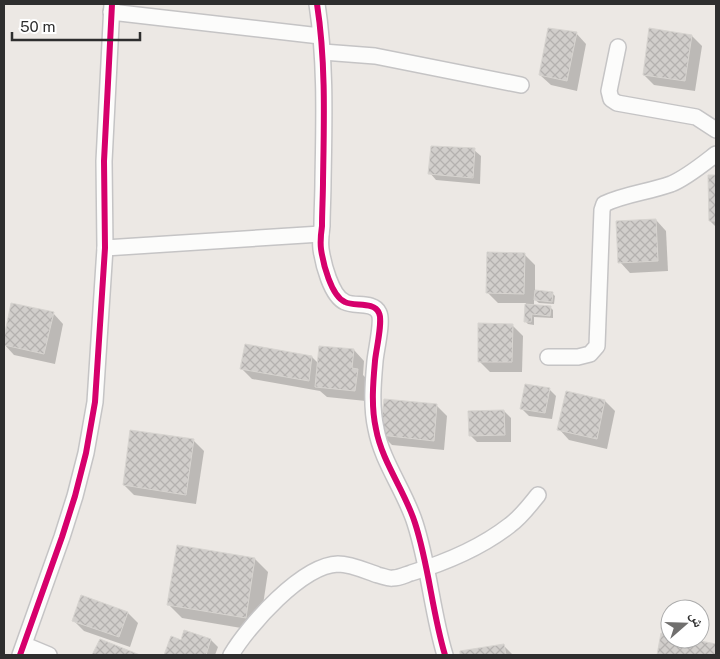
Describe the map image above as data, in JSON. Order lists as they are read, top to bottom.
{
  "scale_bar": "50 m",
  "north": "right"
}
